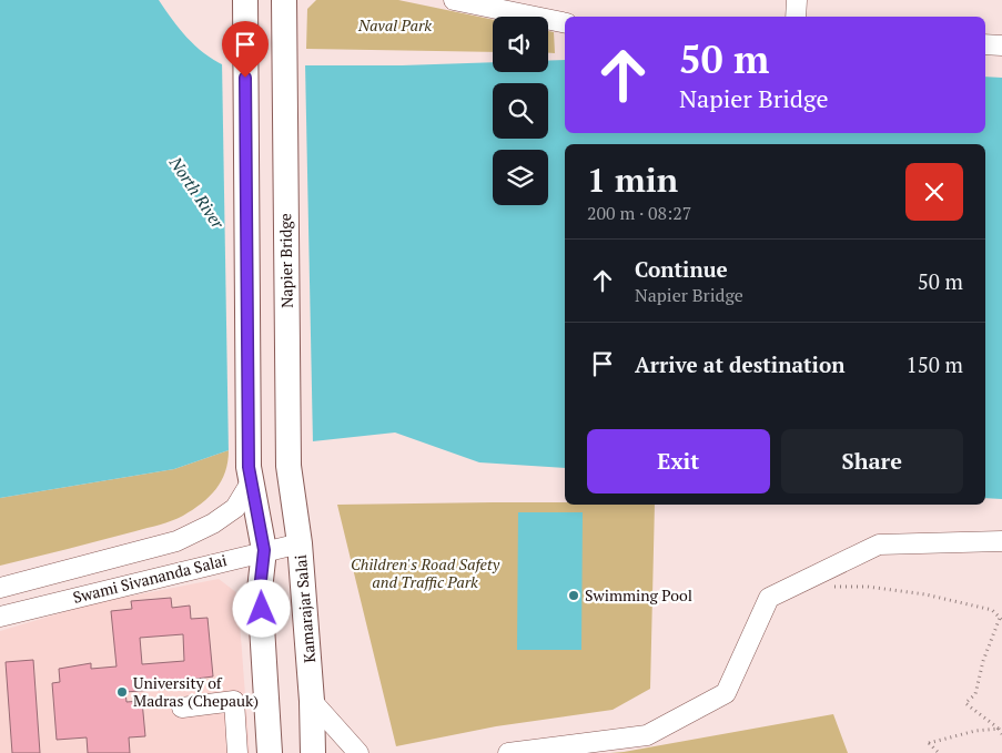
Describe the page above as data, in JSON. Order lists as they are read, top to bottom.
{
  "streets": {
    "main road": ["Napier Bridge", "Kamarajar Salai"],
    "street": ["Swami Sivananda Salai"]
  },
  "crossings": [
    ["Napier Bridge", "Kamarajar Salai"],
    ["Swami Sivananda Salai", "Kamarajar Salai"]
  ],
  "water": ["North River"],
  "parks": ["Naval Park", "Children's Road Safety and Traffic Park"],
  "places": ["Swimming Pool", "University of Madras (Chepauk)"],
  "page": {
    "turn": ["50 m", "Napier Bridge"],
    "heading": ["1 min", "200 m · 08:27"],
    "list": [
      {
        "name": "Continue",
        "note": "Napier Bridge",
        "value": "50 m"
      },
      {
        "name": "Arrive at destination",
        "value": "150 m"
      }
    ],
    "buttons": ["Exit", "Share"]
  }
}
